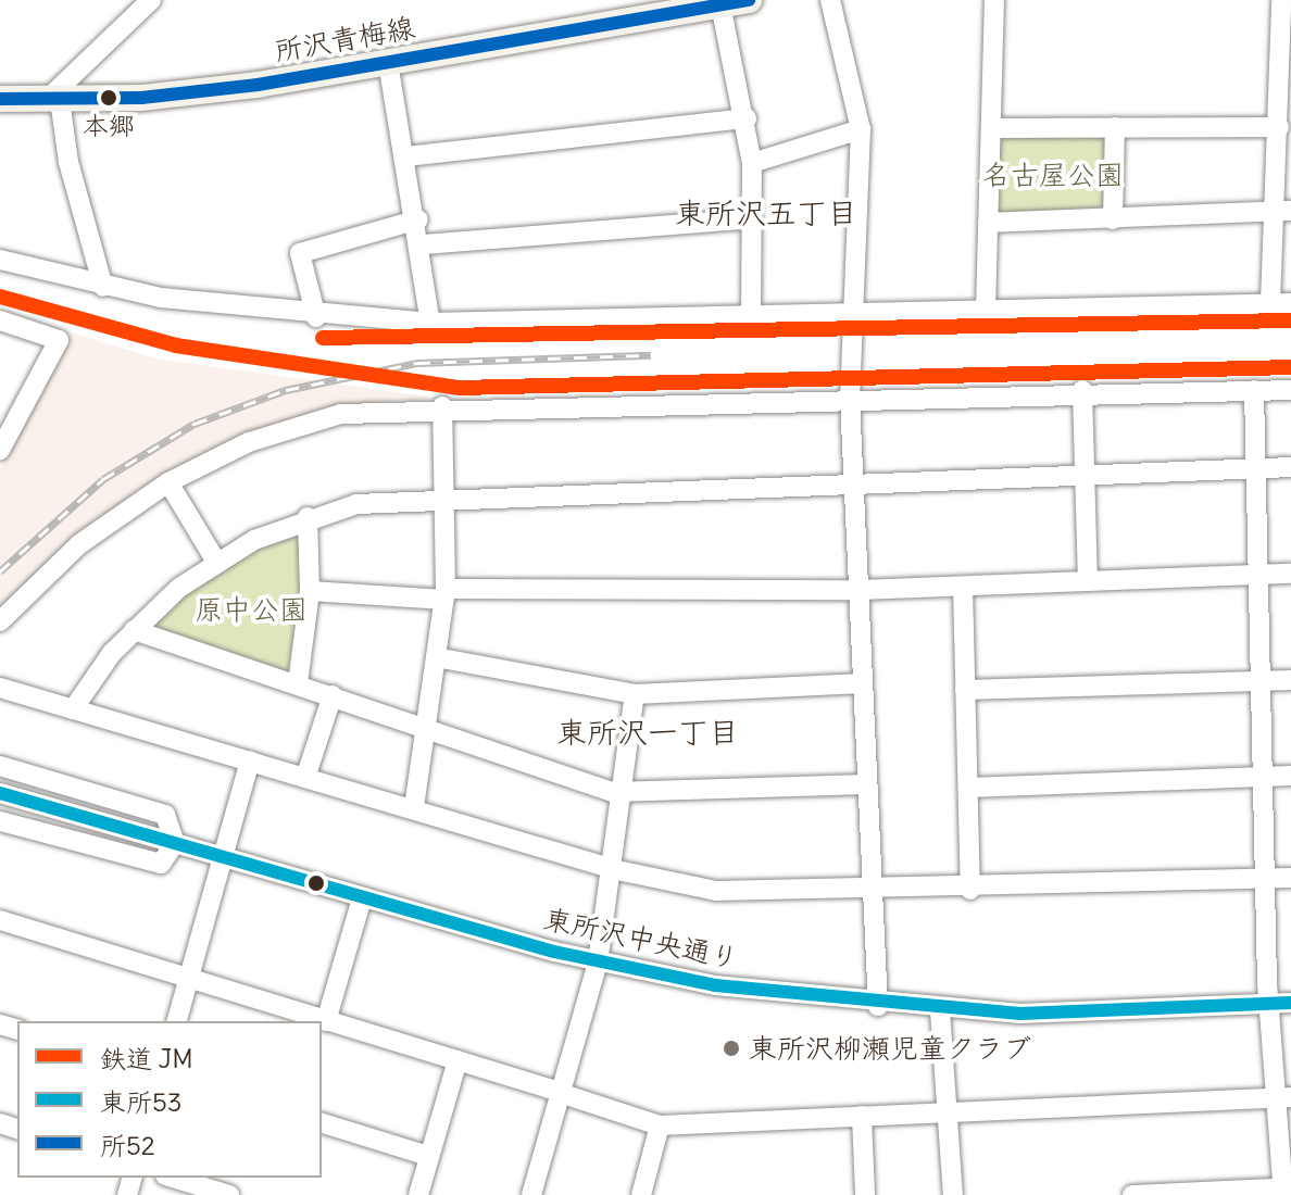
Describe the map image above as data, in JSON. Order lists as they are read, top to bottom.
{
  "streets": {
    "main road": ["所沢青梅線"],
    "street": ["東所沢中央通り"]
  },
  "districts": ["東所沢五丁目", "東所沢一丁目"],
  "parks": ["名古屋公園", "原中公園"],
  "places": ["本郷", "東所沢柳瀬児童クラブ"],
  "lines": ["transit line 所52", "rail line JM", "transit line 東所53"],
  "legend": ["鉄道 JM", "東所53", "所52"]
}
